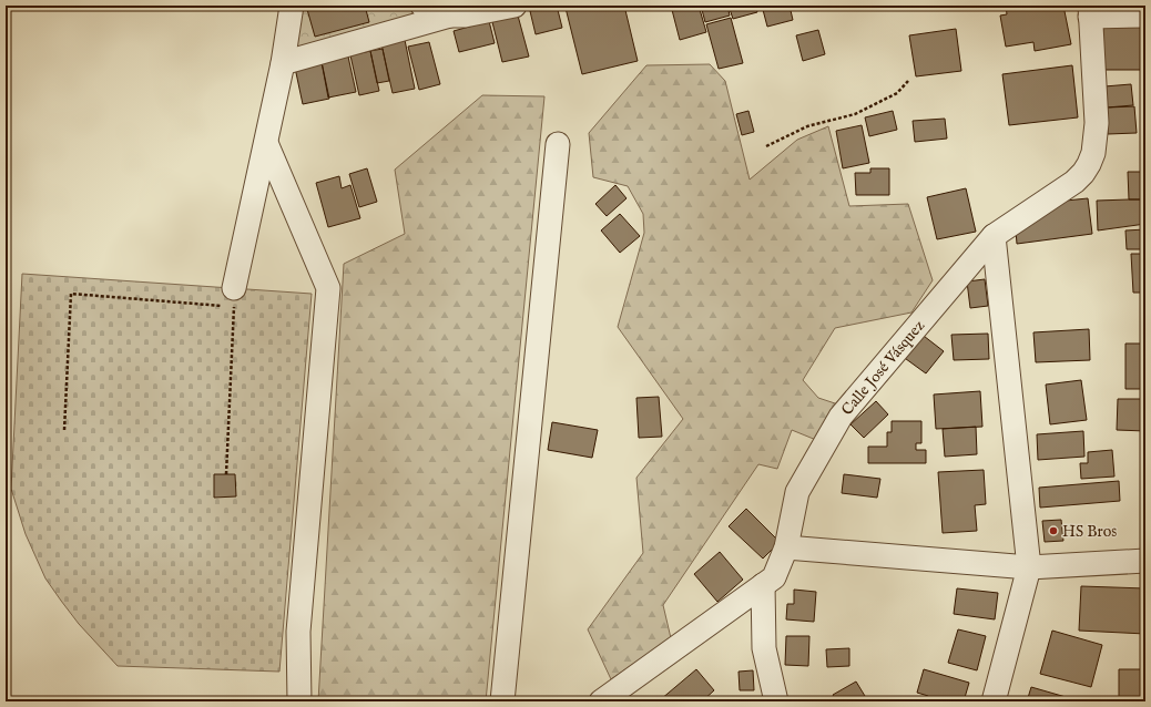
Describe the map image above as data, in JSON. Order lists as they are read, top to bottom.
{
  "streets": {
    "street": ["Calle José Vásquez"]
  },
  "places": ["HS Bros"]
}
